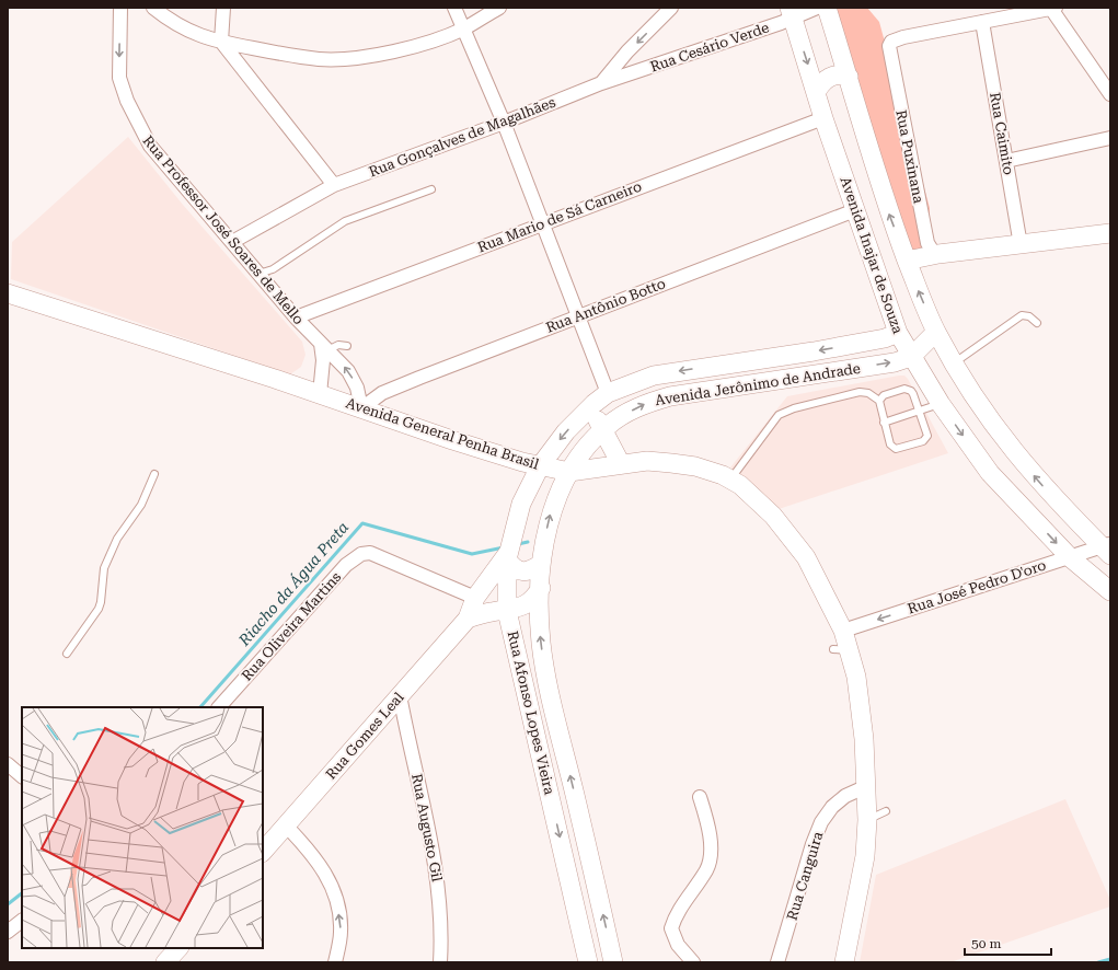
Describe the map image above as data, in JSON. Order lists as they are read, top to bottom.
{
  "streets": {
    "main road": [
      "Avenida Inajar de Souza",
      "Avenida Jerônimo de Andrade",
      "Avenida General Penha Brasil",
      "Rua Afonso Lopes Vieira",
      "Rua Gomes Leal"
    ],
    "street": [
      "Rua Cesário Verde",
      "Rua Caimito",
      "Rua Gonçalves de Magalhães",
      "Rua Puxinana",
      "Rua Mario de Sá Carneiro",
      "Rua Professor José Soares de Mello",
      "Rua Antônio Botto",
      "Rua José Pedro D'oro",
      "Rua Oliveira Martins",
      "Rua Augusto Gil",
      "Rua Canguira"
    ]
  },
  "crossings": [
    ["Rua Cesário Verde", "Rua Gonçalves de Magalhães"],
    ["Rua Cesário Verde", "Avenida Inajar de Souza"],
    ["Rua Caimito", "Rua Puxinana"],
    ["Rua Gonçalves de Magalhães", "Rua Professor José Soares de Mello"],
    ["Rua Mario de Sá Carneiro", "Rua Professor José Soares de Mello"],
    ["Rua Mario de Sá Carneiro", "Avenida Inajar de Souza"],
    ["Rua Professor José Soares de Mello", "Rua Antônio Botto"],
    ["Rua Professor José Soares de Mello", "Avenida General Penha Brasil"],
    ["Avenida Inajar de Souza", "Rua Antônio Botto"],
    ["Avenida Inajar de Souza", "Avenida Jerônimo de Andrade"],
    ["Avenida Inajar de Souza", "Rua José Pedro D'oro"],
    ["Rua Antônio Botto", "Avenida General Penha Brasil"],
    ["Avenida Jerônimo de Andrade", "Avenida General Penha Brasil"],
    ["Avenida Jerônimo de Andrade", "Rua Afonso Lopes Vieira"],
    ["Avenida General Penha Brasil", "Rua José Pedro D'oro"],
    ["Avenida General Penha Brasil", "Rua Afonso Lopes Vieira"],
    ["Avenida General Penha Brasil", "Rua Canguira"],
    ["Rua Oliveira Martins", "Rua Gomes Leal"],
    ["Rua Afonso Lopes Vieira", "Rua Gomes Leal"],
    ["Rua Gomes Leal", "Rua Augusto Gil"]
  ],
  "one_way": ["Rua José Pedro D'oro"],
  "water": ["Riacho da Água Preta"],
  "scale_bar": "50 m"
}
